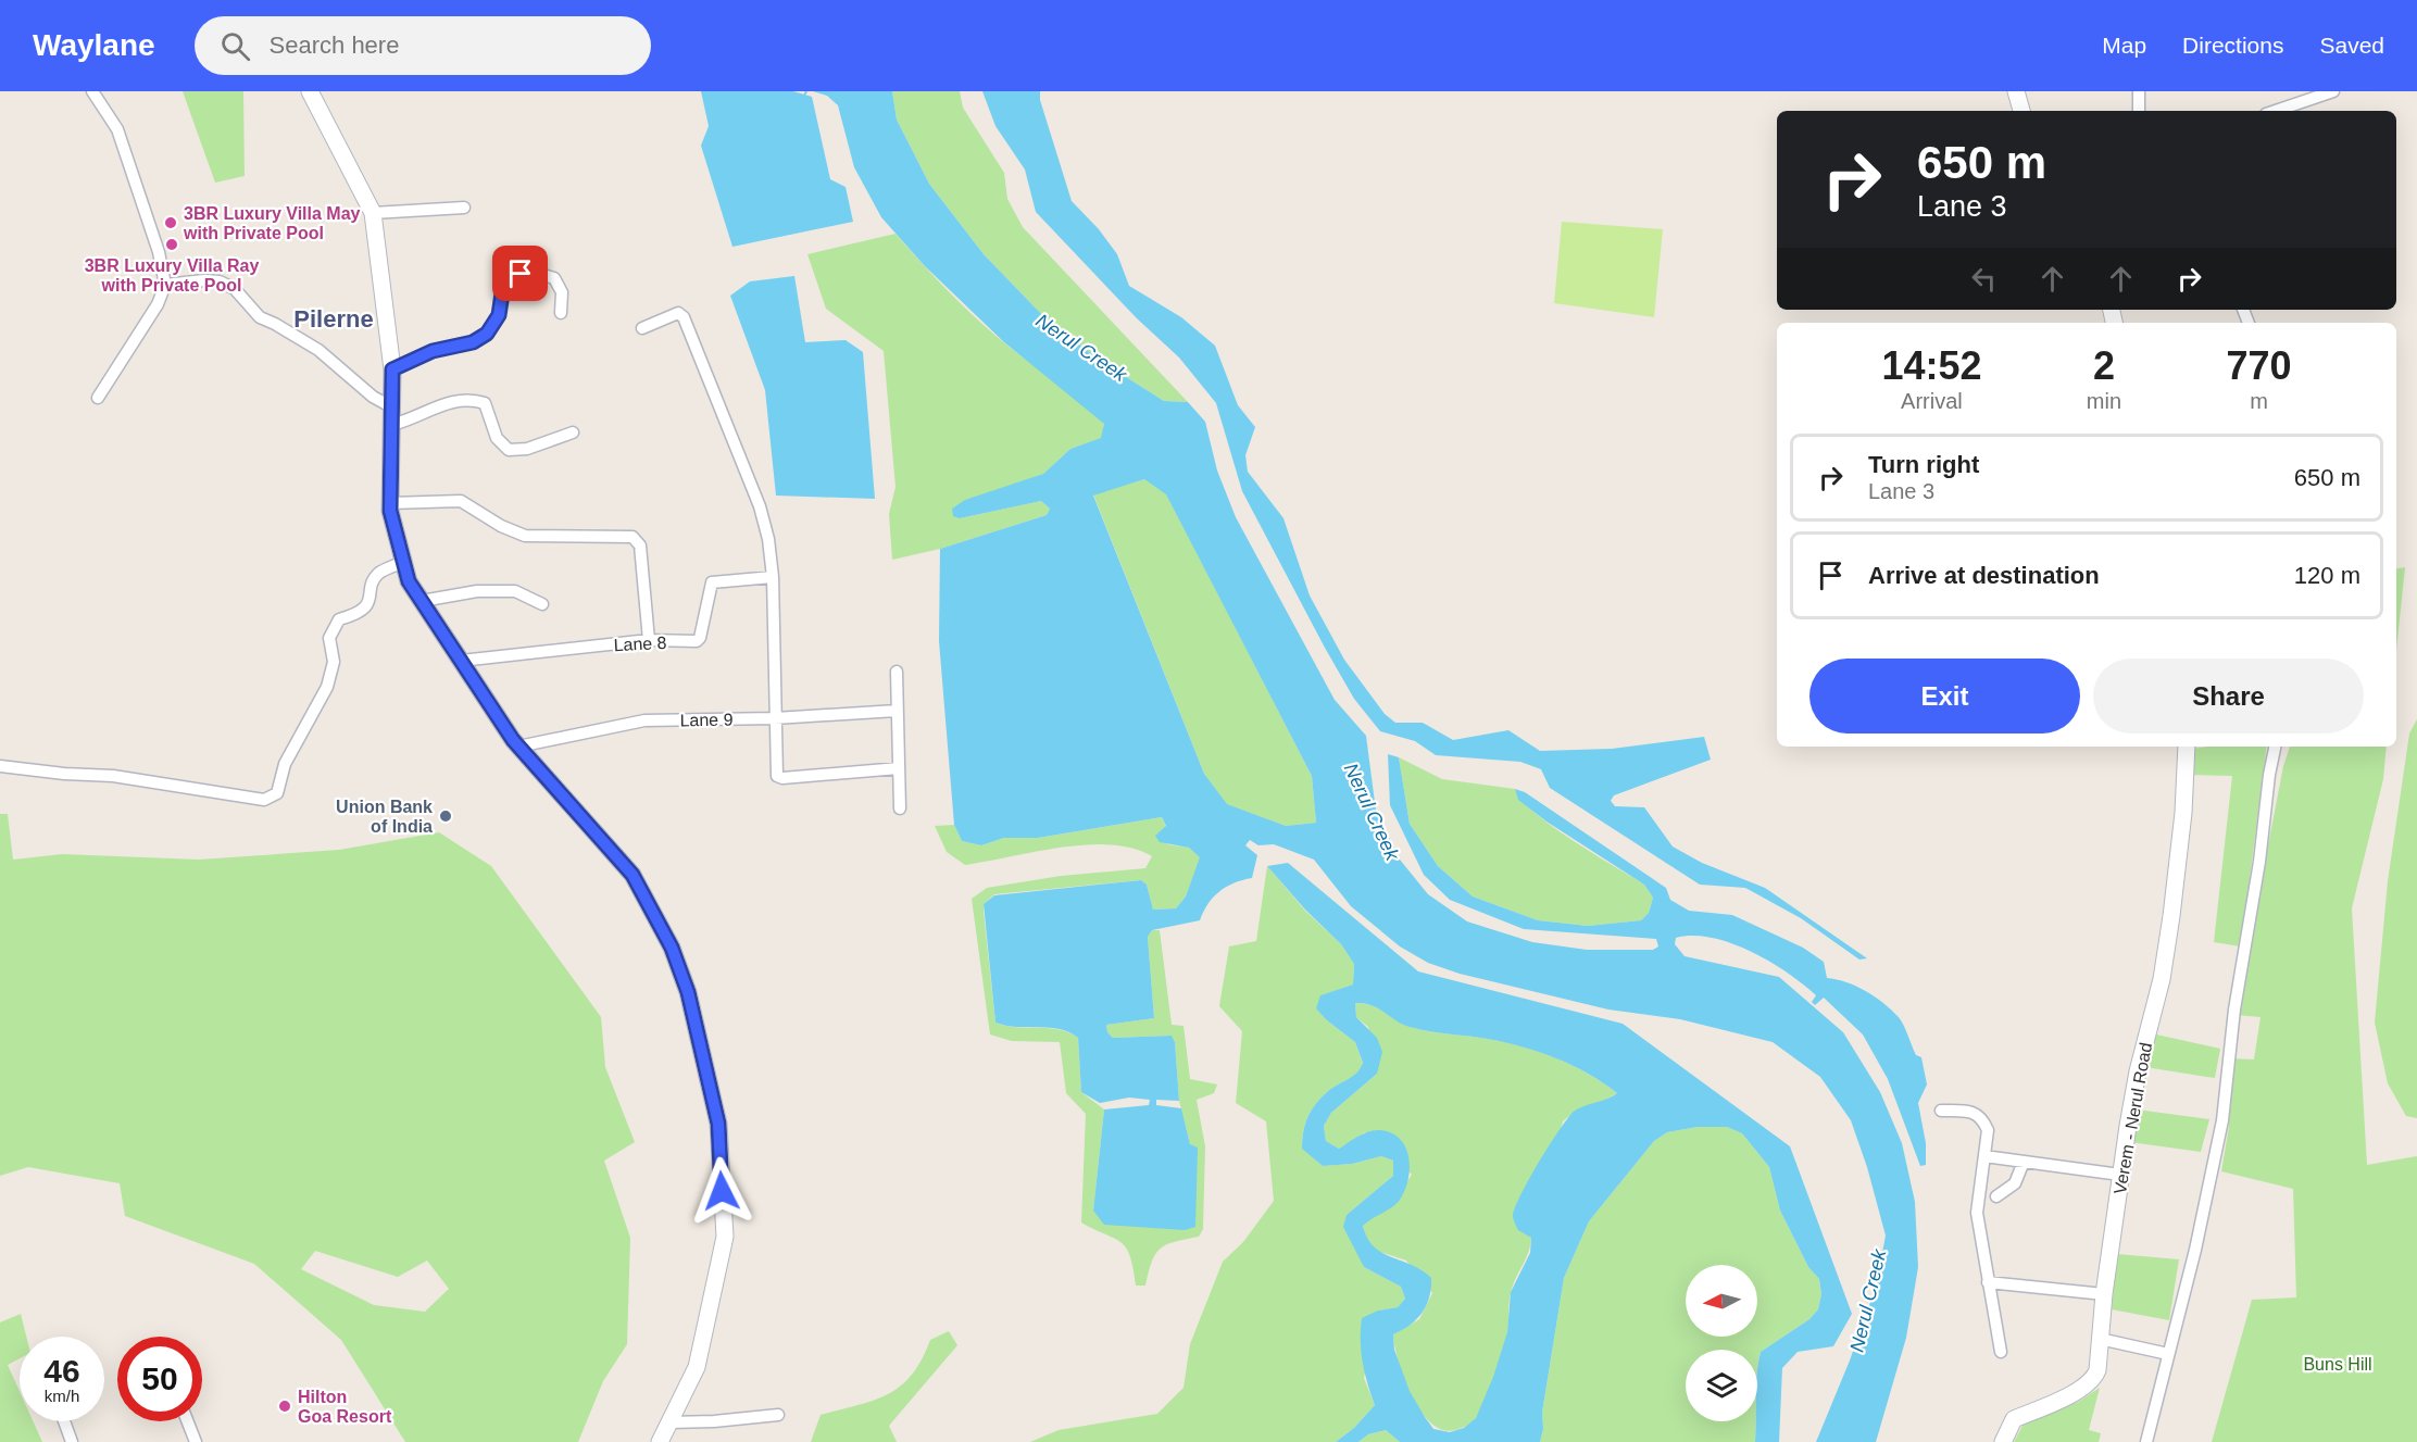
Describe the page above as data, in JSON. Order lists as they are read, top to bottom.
{
  "streets": {
    "main road": ["Verem - Nerul Road"],
    "street": ["Lane 8", "Lane 9"]
  },
  "districts": ["Pilerne"],
  "water": ["Nerul Creek"],
  "parks": ["Buns Hill"],
  "places": [
    "3BR Luxury Villa May with Private Pool",
    "3BR Luxury Villa Ray with Private Pool",
    "Union Bank of India",
    "Hilton Goa Resort"
  ],
  "north": "left",
  "page": {
    "header": "Waylane",
    "search": "Search here",
    "nav": ["Map", "Directions", "Saved"],
    "turn": ["650 m", "Lane 3"],
    "eta": [
      "14:52",
      "Arrival",
      "2",
      "min",
      "770",
      "m"
    ],
    "list": [
      {
        "name": "Turn right",
        "note": "Lane 3",
        "value": "650 m"
      },
      {
        "name": "Arrive at destination",
        "value": "120 m"
      }
    ],
    "buttons": ["Exit", "Share"],
    "speed": "46 km/h",
    "limit": "50"
  }
}
